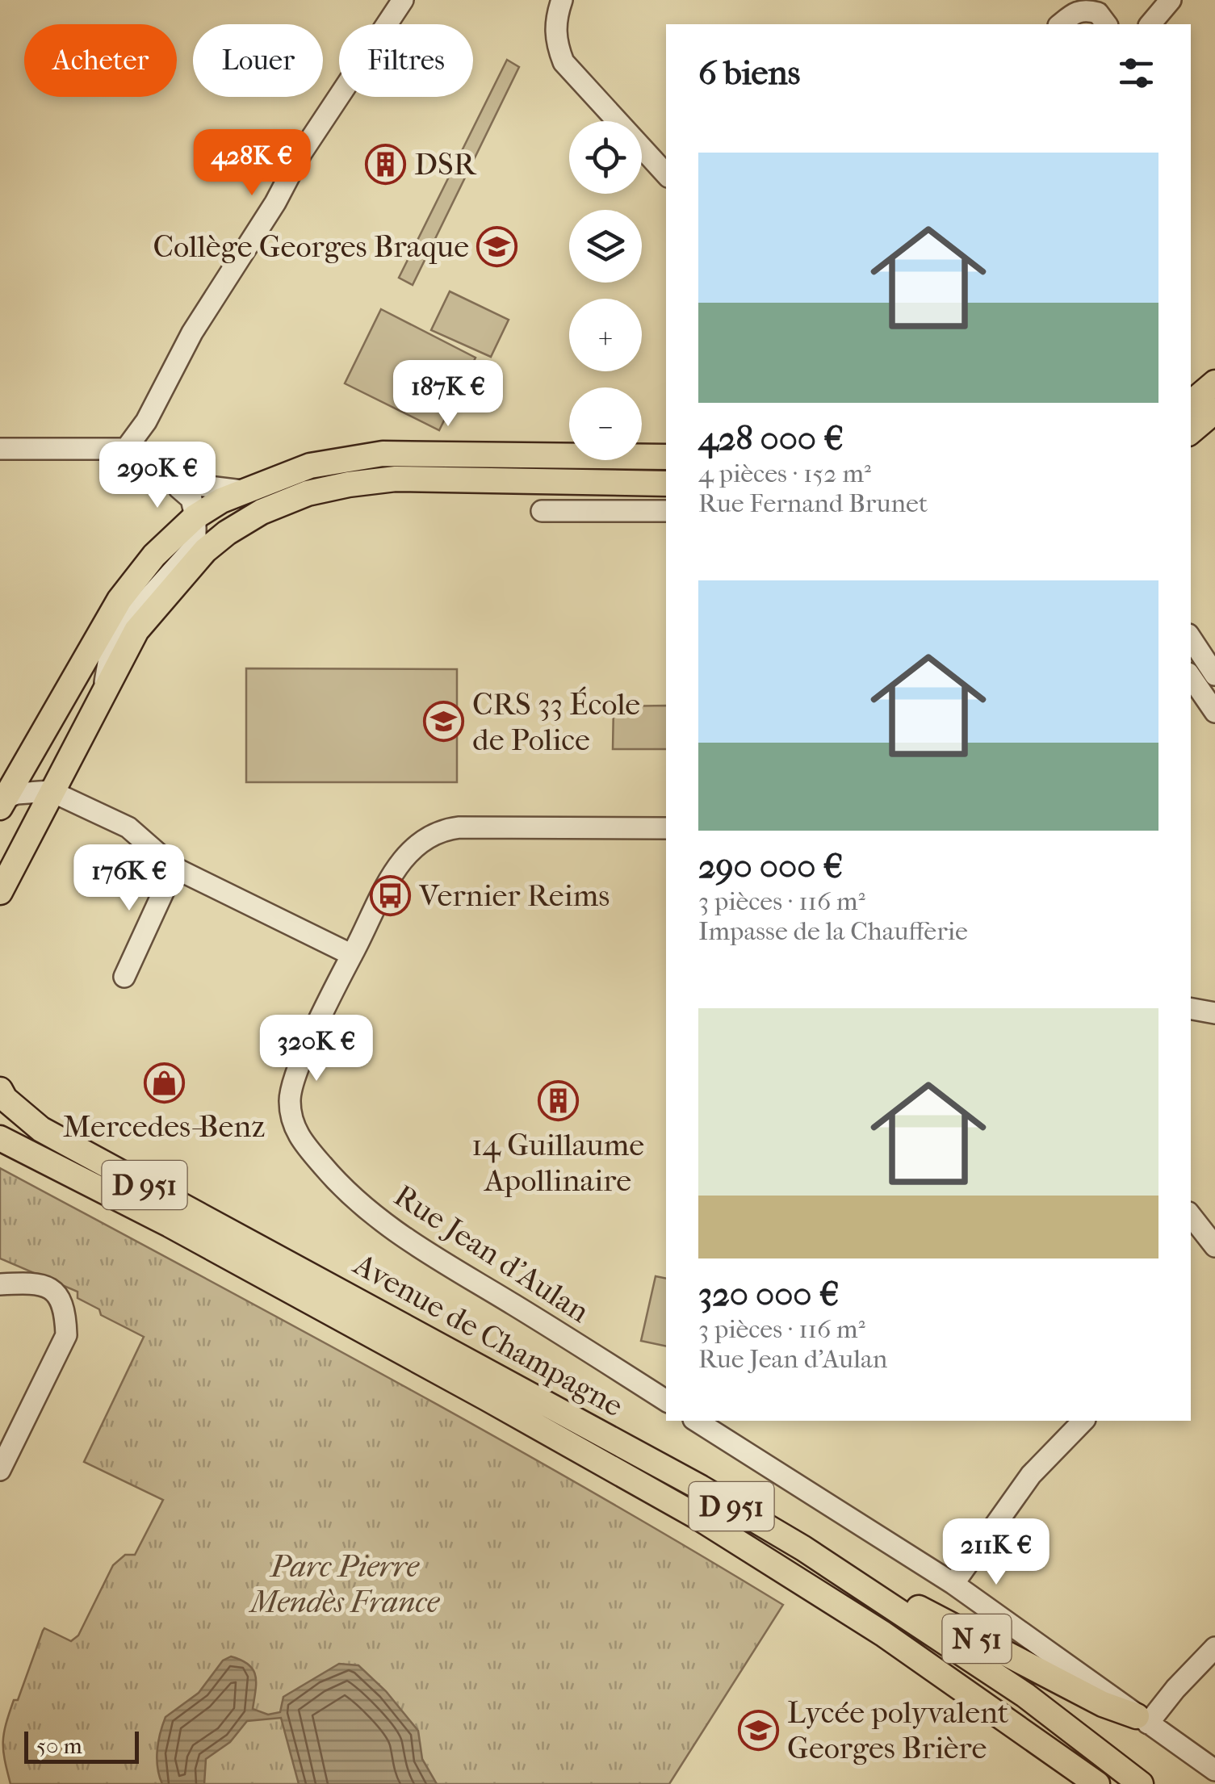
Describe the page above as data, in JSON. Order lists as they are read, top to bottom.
{
  "streets": {
    "main road": ["D 951", "Avenue de Champagne", "N 51"],
    "street": ["Rue Jean d'Aulan"]
  },
  "crossings": [
    ["Avenue de Champagne", "N 51"]
  ],
  "parks": ["Parc Pierre Mendès France"],
  "places": {
    "building": ["DSR", "14 Guillaume Apollinaire"],
    "school or university": ["Collège Georges Braque", "CRS 33 École de Police", "Lycée polyvalent Georges Brière"],
    "bus stop": ["Vernier Reims"],
    "shop": ["Mercedes-Benz"]
  },
  "scale_bar": "50 m",
  "page": {
    "chip": ["Acheter", "Louer", "Filtres"],
    "heading": "6 biens",
    "map_buttons": ["+", "−"],
    "list": [
      {
        "name": "428 000 €",
        "note": "4 pièces · 152 m² · Rue Fernand Brunet"
      },
      {
        "name": "290 000 €",
        "note": "3 pièces · 116 m² · Impasse de la Chaufferie"
      },
      {
        "name": "320 000 €",
        "note": "3 pièces · 116 m² · Rue Jean d'Aulan"
      }
    ],
    "price": [
      "428K €",
      "187K €",
      "290K €",
      "176K €",
      "320K €",
      "211K €"
    ],
    "scale": "50 m"
  }
}
